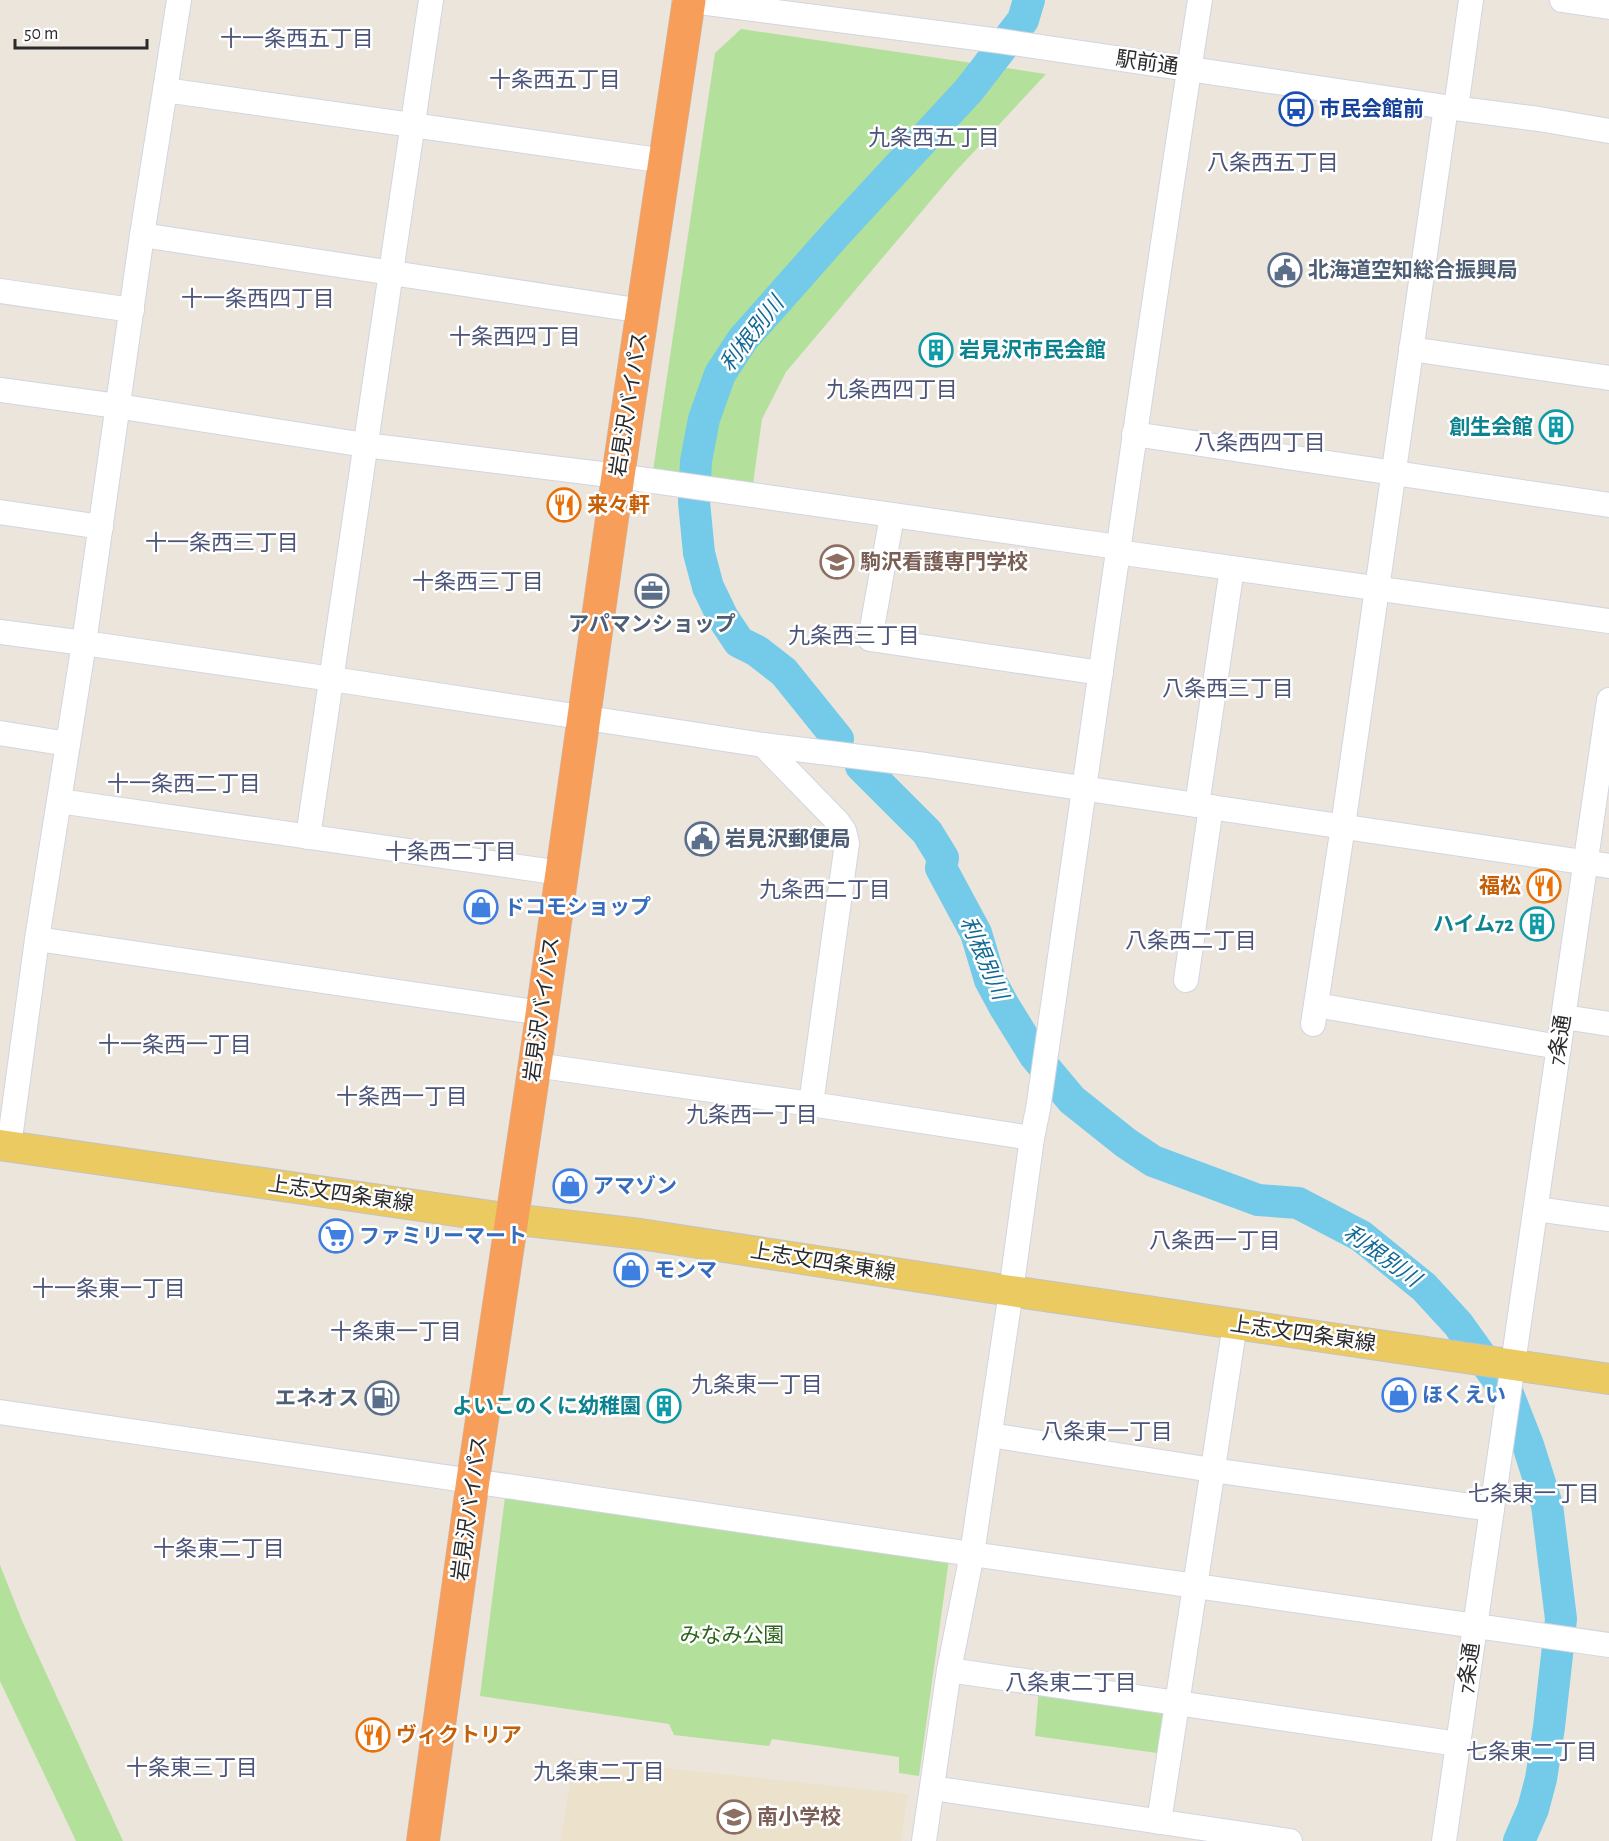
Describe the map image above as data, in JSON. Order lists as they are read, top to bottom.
{
  "streets": {
    "highway": ["岩見沢バイパス"],
    "main road": ["上志文四条東線"],
    "street": ["駅前通", "7条通"]
  },
  "crossings": [
    ["駅前通", "岩見沢バイパス"],
    ["岩見沢バイパス", "上志文四条東線"],
    ["7条通", "上志文四条東線"]
  ],
  "districts": [
    "十一条西五丁目",
    "十条西五丁目",
    "九条西五丁目",
    "八条西五丁目",
    "十一条西四丁目",
    "十条西四丁目",
    "九条西四丁目",
    "八条西四丁目",
    "十一条西三丁目",
    "十条西三丁目",
    "九条西三丁目",
    "八条西三丁目",
    "十一条西二丁目",
    "十条西二丁目",
    "九条西二丁目",
    "八条西二丁目",
    "十一条西一丁目",
    "十条西一丁目",
    "九条西一丁目",
    "八条西一丁目",
    "十一条東一丁目",
    "十条東一丁目",
    "九条東一丁目",
    "八条東一丁目",
    "七条東一丁目",
    "十条東二丁目",
    "八条東二丁目",
    "七条東二丁目",
    "十条東三丁目",
    "九条東二丁目"
  ],
  "water": ["利根別川"],
  "parks": ["みなみ公園"],
  "places": {
    "bus stop": ["市民会館前"],
    "public building": ["北海道空知総合振興局", "岩見沢郵便局"],
    "building": [
      "岩見沢市民会館",
      "創生会館",
      "ハイム72",
      "よいこのくに幼稚園"
    ],
    "restaurant": ["来々軒", "福松", "ヴィクトリア"],
    "school or university": ["駒沢看護専門学校", "南小学校"],
    "office": ["アパマンショップ"],
    "shop": [
      "ドコモショップ",
      "アマゾン",
      "モンマ",
      "ほくえい"
    ],
    "supermarket": ["ファミリーマート"],
    "fuel station": ["エネオス"]
  },
  "scale_bar": "50 m"
}
